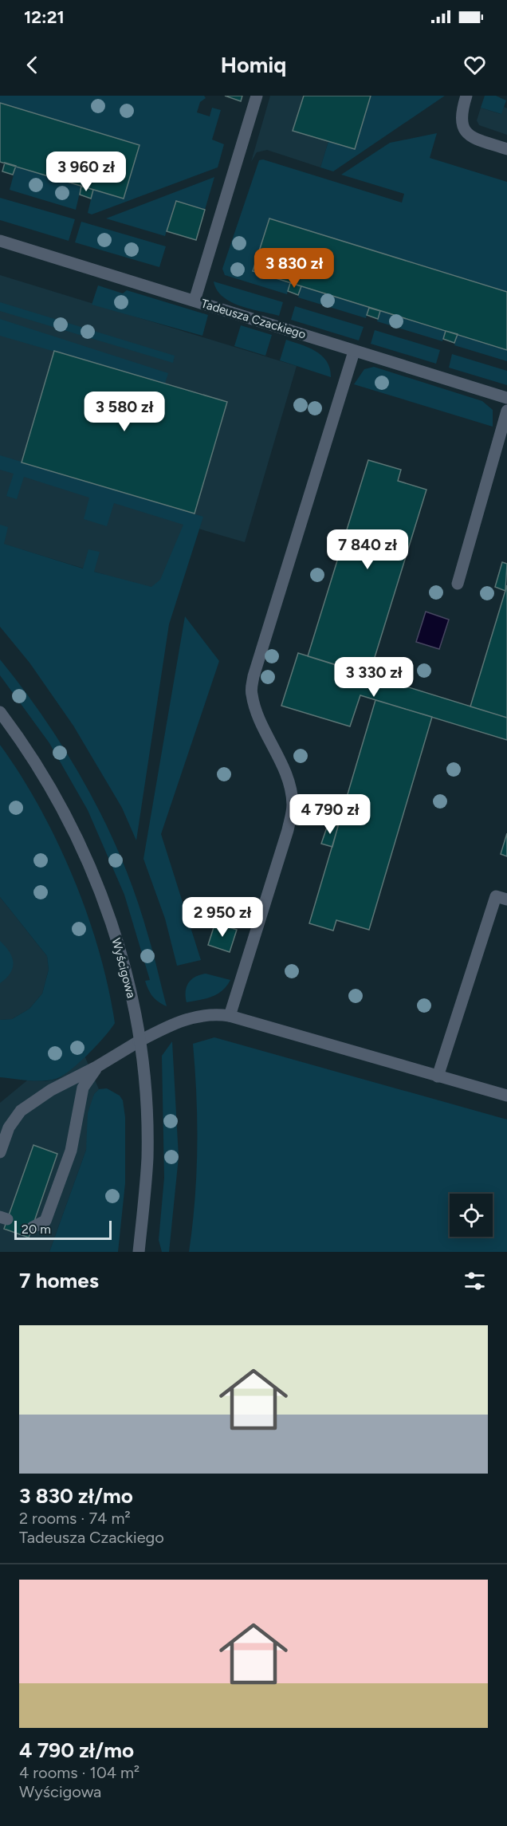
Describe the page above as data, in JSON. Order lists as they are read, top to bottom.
{
  "streets": {
    "street": ["Tadeusza Czackiego", "Wyścigowa"]
  },
  "scale_bar": "20 m",
  "page": {
    "status": "12:21",
    "header": "Homiq",
    "price": [
      "3 960 zł",
      "3 830 zł",
      "3 580 zł",
      "7 840 zł",
      "3 330 zł",
      "4 790 zł",
      "2 950 zł"
    ],
    "scale": "20 m",
    "heading": "7 homes",
    "list": [
      {
        "name": "3 830 zł/mo",
        "note": "2 rooms · 74 m² · Tadeusza Czackiego"
      },
      {
        "name": "4 790 zł/mo",
        "note": "4 rooms · 104 m² · Wyścigowa"
      }
    ]
  }
}
